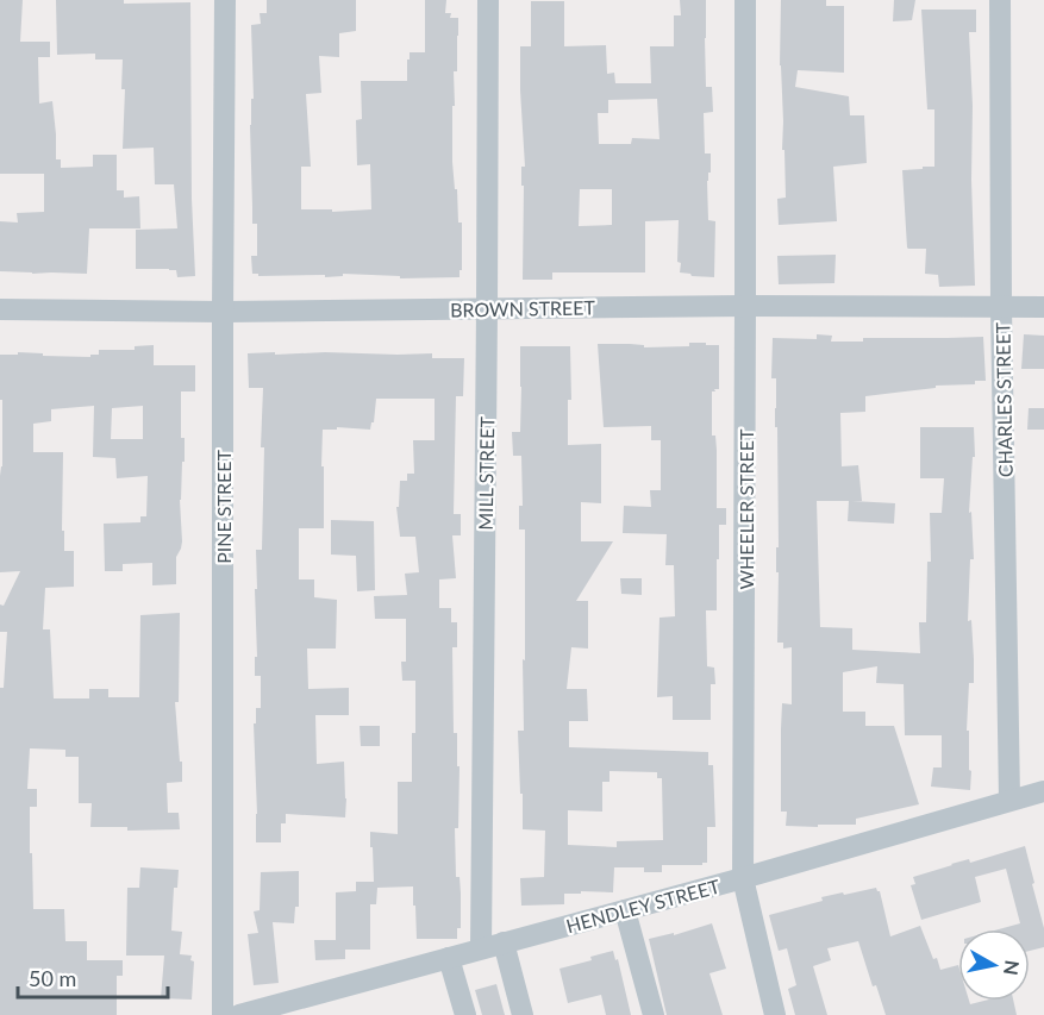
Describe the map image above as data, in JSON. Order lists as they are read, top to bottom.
{
  "streets": {
    "street": [
      "BROWN STREET",
      "CHARLES STREET",
      "MILL STREET",
      "PINE STREET",
      "WHEELER STREET",
      "HENDLEY STREET"
    ]
  },
  "crossings": [
    ["BROWN STREET", "CHARLES STREET"],
    ["BROWN STREET", "MILL STREET"],
    ["BROWN STREET", "PINE STREET"],
    ["BROWN STREET", "WHEELER STREET"],
    ["CHARLES STREET", "HENDLEY STREET"],
    ["MILL STREET", "HENDLEY STREET"],
    ["WHEELER STREET", "HENDLEY STREET"]
  ],
  "scale_bar": "50 m",
  "north": "right"
}
